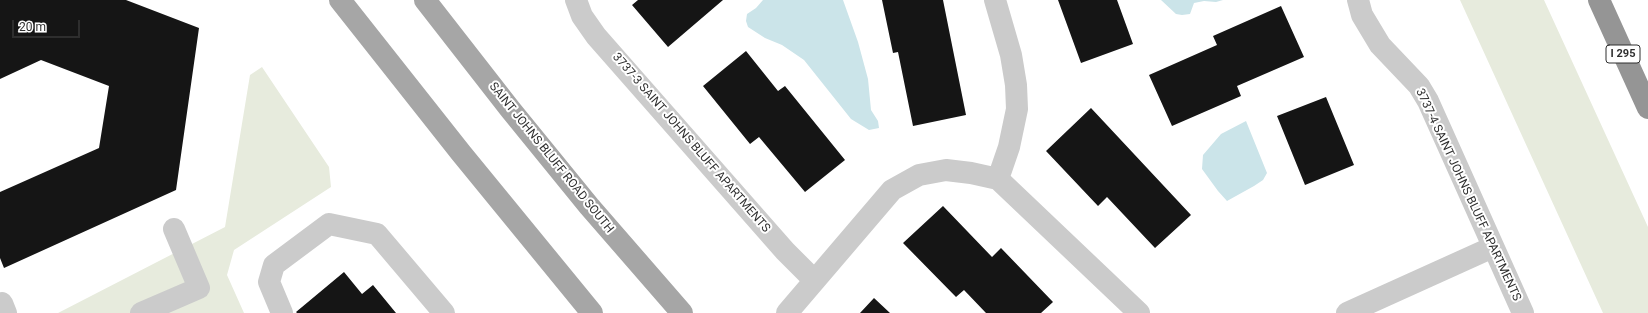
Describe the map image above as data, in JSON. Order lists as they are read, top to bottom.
{
  "streets": {
    "highway": ["I 295"],
    "main road": ["SAINT JOHNS BLUFF ROAD SOUTH"],
    "street": ["3737-3 SAINT JOHNS BLUFF APARTMENTS", "3737-4 SAINT JOHNS BLUFF APARTMENTS"]
  },
  "scale_bar": "20 m"
}
